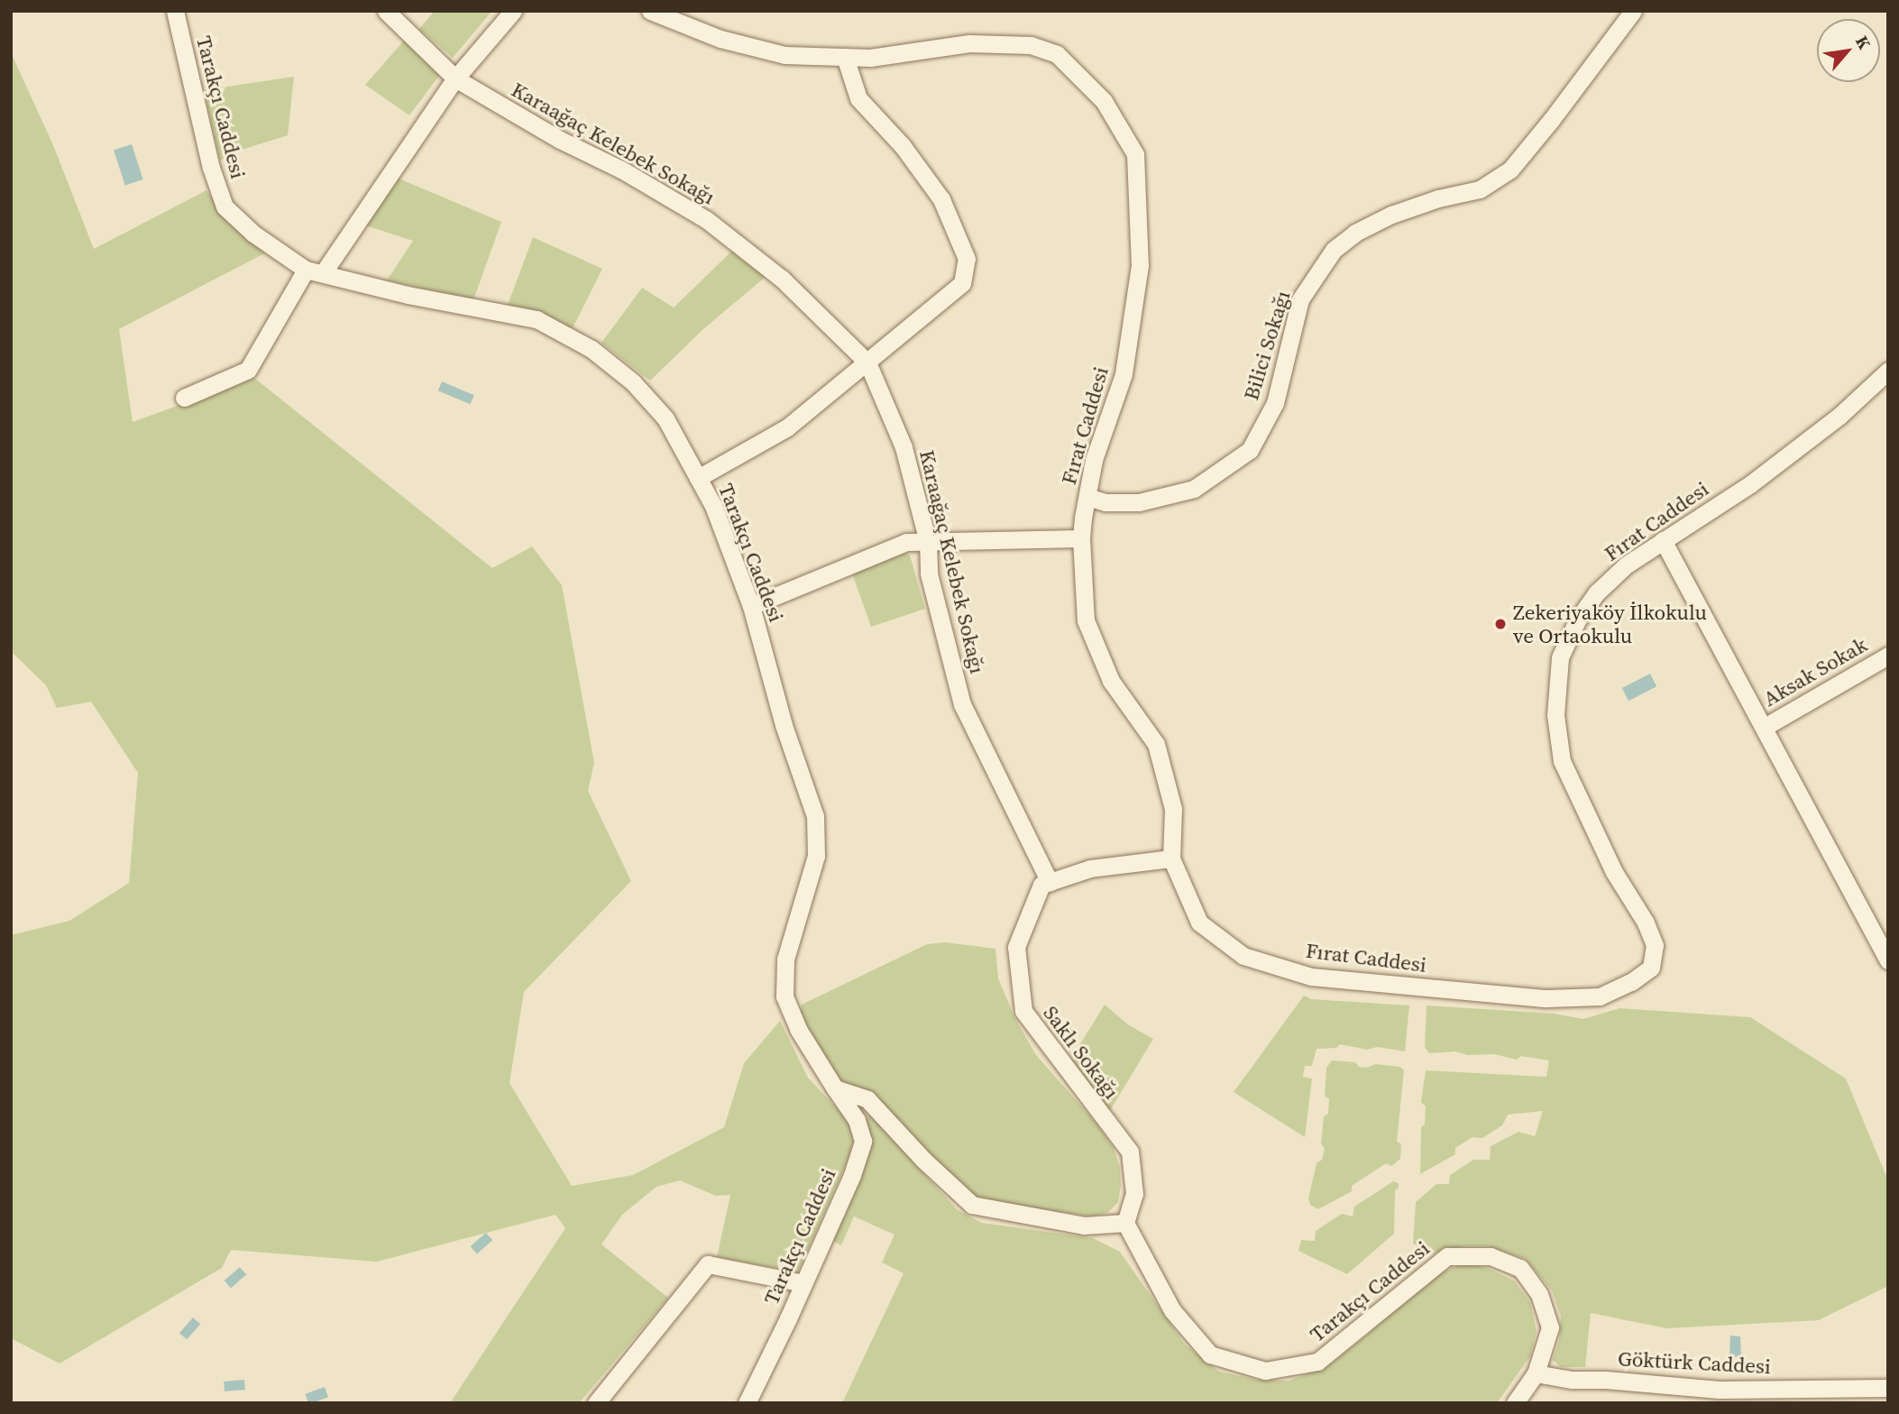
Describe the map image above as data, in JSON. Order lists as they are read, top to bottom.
{
  "streets": {
    "street": [
      "Tarakçı Caddesi",
      "Karaağaç Kelebek Sokağı",
      "Bilici Sokağı",
      "Fırat Caddesi",
      "Aksak Sokak",
      "Saklı Sokağı",
      "Göktürk Caddesi"
    ]
  },
  "crossings": [
    ["Tarakçı Caddesi", "Saklı Sokağı"],
    ["Tarakçı Caddesi", "Göktürk Caddesi"],
    ["Karaağaç Kelebek Sokağı", "Saklı Sokağı"],
    ["Bilici Sokağı", "Fırat Caddesi"]
  ],
  "places": ["Zekeriyaköy İlkokulu ve Ortaokulu"],
  "north": "top right"
}
